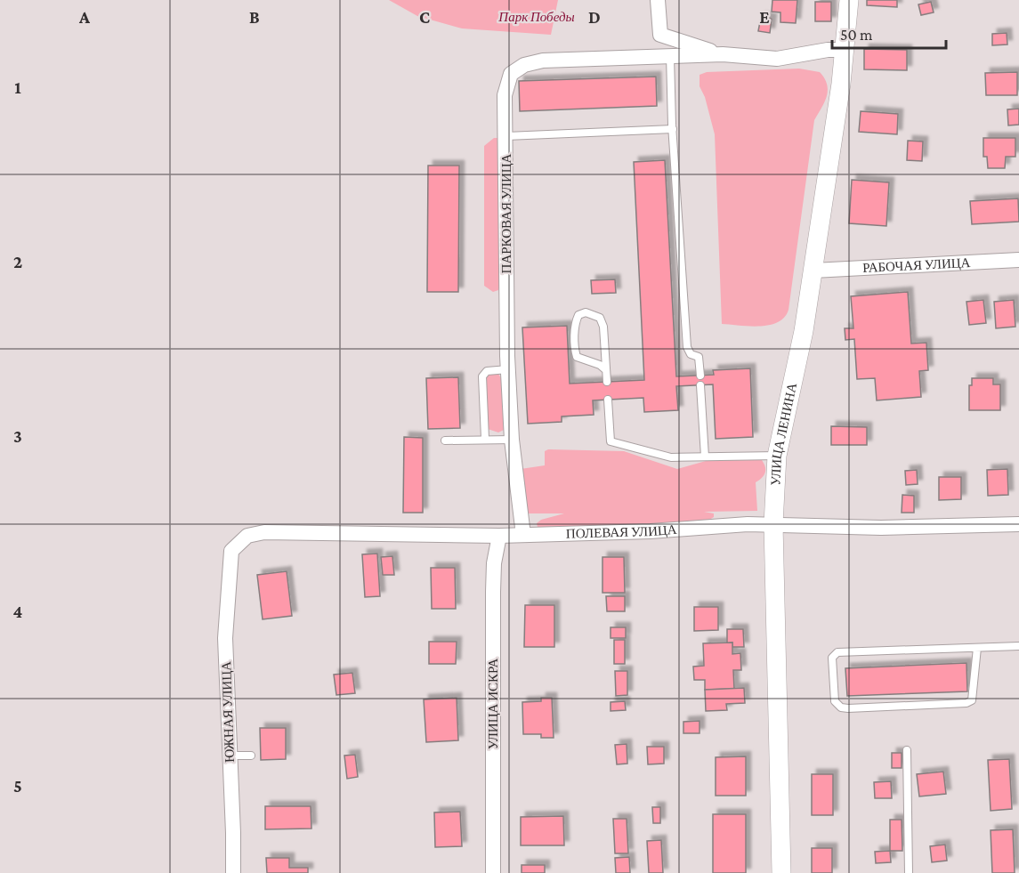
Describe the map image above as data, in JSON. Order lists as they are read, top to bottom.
{
  "streets": {
    "street": [
      "ПАРКОВАЯ УЛИЦА",
      "РАБОЧАЯ УЛИЦА",
      "УЛИЦА ЛЕНИНА",
      "ПОЛЕВАЯ УЛИЦА",
      "УЛИЦА ИСКРА",
      "ЮЖНАЯ УЛИЦА"
    ]
  },
  "crossings": [
    ["РАБОЧАЯ УЛИЦА", "УЛИЦА ЛЕНИНА"],
    ["УЛИЦА ЛЕНИНА", "ПОЛЕВАЯ УЛИЦА"],
    ["ПОЛЕВАЯ УЛИЦА", "УЛИЦА ИСКРА"],
    ["ПОЛЕВАЯ УЛИЦА", "ЮЖНАЯ УЛИЦА"]
  ],
  "parks": ["Парк Победы"],
  "scale_bar": "50 m",
  "grid": {
    "columns": [
      "A",
      "B",
      "C",
      "D",
      "E"
    ],
    "rows": [
      "1",
      "2",
      "3",
      "4",
      "5"
    ]
  }
}
